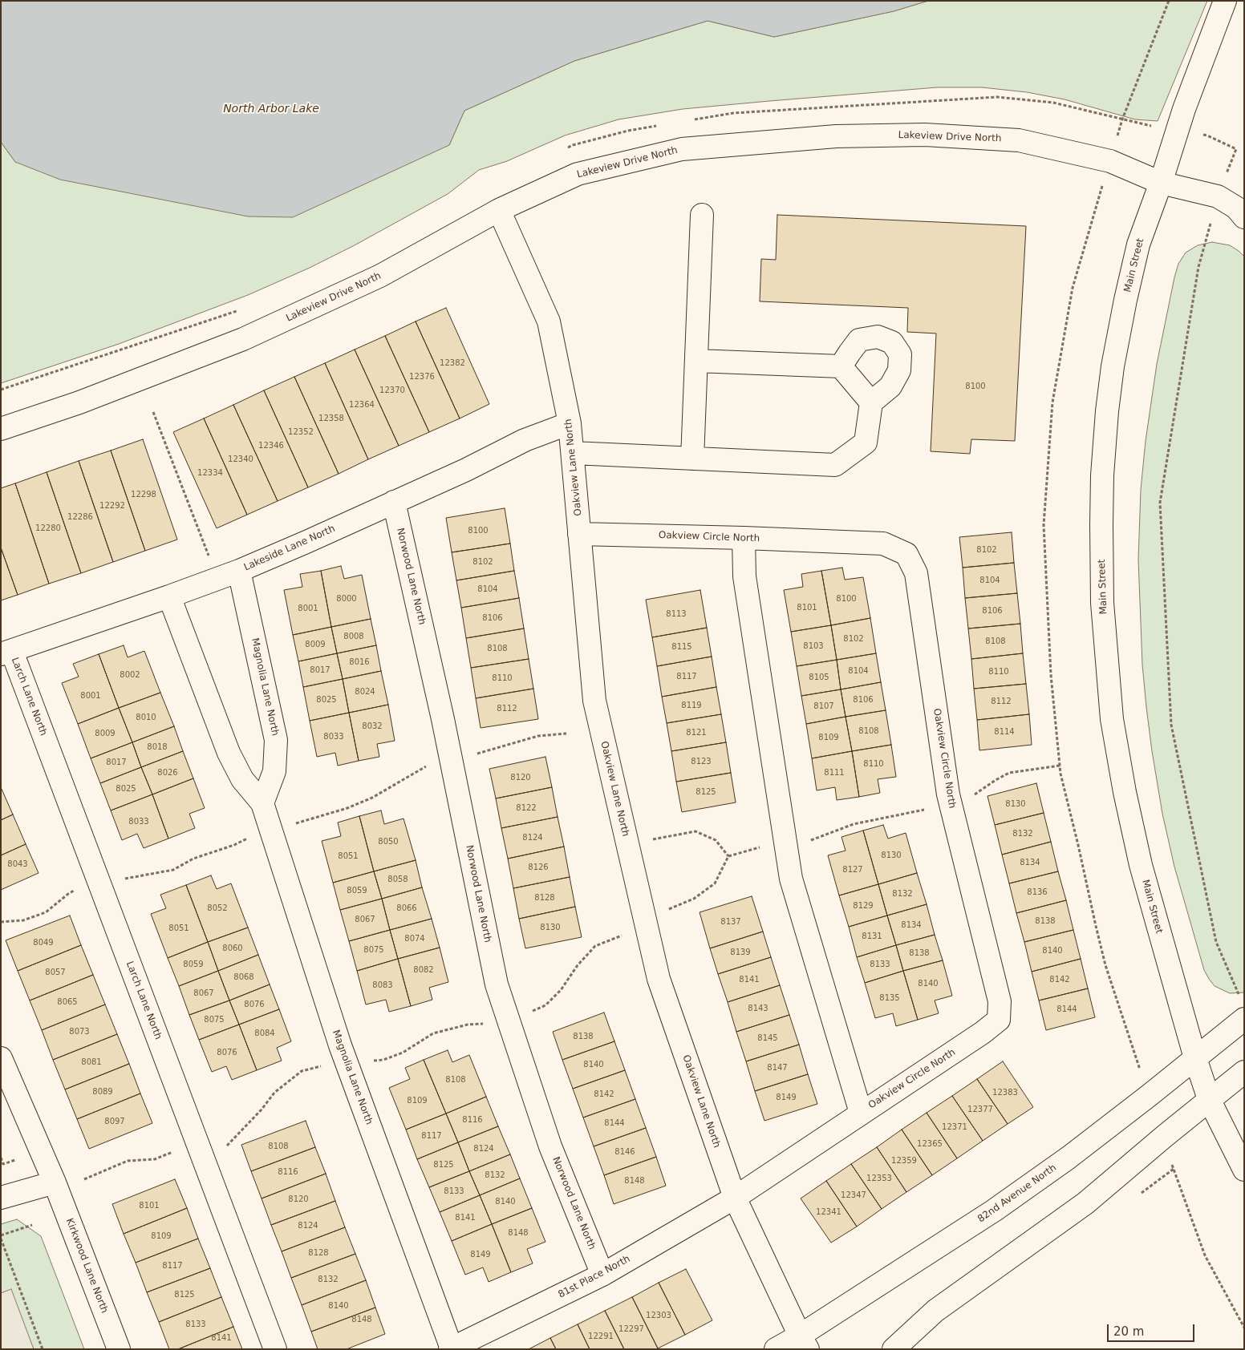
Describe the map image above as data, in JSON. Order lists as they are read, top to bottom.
{
  "streets": {
    "street": [
      "Lakeview Drive North",
      "Main Street",
      "Oakview Lane North",
      "Oakview Circle North",
      "Lakeside Lane North",
      "Norwood Lane North",
      "Magnolia Lane North",
      "Larch Lane North",
      "82nd Avenue North",
      "Kirkwood Lane North",
      "81st Place North"
    ]
  },
  "crossings": [
    ["Lakeview Drive North", "Main Street"],
    ["Lakeview Drive North", "Oakview Lane North"],
    ["Main Street", "82nd Avenue North"],
    ["Oakview Lane North", "Oakview Circle North"],
    ["Oakview Lane North", "Lakeside Lane North"],
    ["Oakview Lane North", "82nd Avenue North"],
    ["Oakview Lane North", "81st Place North"],
    ["Oakview Circle North", "81st Place North"],
    ["Lakeside Lane North", "Norwood Lane North"],
    ["Lakeside Lane North", "Magnolia Lane North"],
    ["Lakeside Lane North", "Larch Lane North"],
    ["Norwood Lane North", "81st Place North"],
    ["Magnolia Lane North", "81st Place North"]
  ],
  "water": ["North Arbor Lake"],
  "house_numbers": [
    "12382",
    "12376",
    "8100",
    "12370",
    "12364",
    "12358",
    "12352",
    "12346",
    "12340",
    "12334",
    "12298",
    "12292",
    "12286",
    "12280",
    "8100",
    "8102",
    "8102",
    "8104",
    "8104",
    "8000",
    "8100",
    "8101",
    "8001",
    "8106",
    "8113",
    "8106",
    "8008",
    "8102",
    "8108",
    "8009",
    "8103",
    "8115",
    "8108",
    "8016",
    "8017",
    "8104",
    "8110",
    "8002",
    "8117",
    "8105",
    "8110",
    "8024",
    "8001",
    "8025",
    "8106",
    "8112",
    "8119",
    "8107",
    "8112",
    "8010",
    "8032",
    "8108",
    "8114",
    "8121",
    "8009",
    "8033",
    "8109",
    "8018",
    "8123",
    "8017",
    "8110",
    "8026",
    "8111",
    "8120",
    "8025",
    "8125",
    "8130",
    "8122",
    "8033",
    "8132",
    "8124",
    "8050",
    "8130",
    "8051",
    "8134",
    "8043",
    "8126",
    "8127",
    "8058",
    "8059",
    "8136",
    "8132",
    "8128",
    "8129",
    "8052",
    "8066",
    "8067",
    "8138",
    "8137",
    "8134",
    "8130",
    "8051",
    "8131",
    "8074",
    "8049",
    "8060",
    "8075",
    "8140",
    "8139",
    "8138",
    "8059",
    "8133",
    "8082",
    "8057",
    "8068",
    "8141",
    "8142",
    "8140",
    "8083",
    "8067",
    "8135",
    "8065",
    "8076",
    "8143",
    "8144",
    "8075",
    "8073",
    "8084",
    "8138",
    "8145",
    "8076",
    "8081",
    "8140",
    "8147",
    "8108",
    "8089",
    "12383",
    "8142",
    "8149",
    "8109",
    "12377",
    "8116",
    "8097",
    "8144",
    "12371",
    "8117",
    "12365",
    "8108",
    "8124",
    "8146",
    "12359",
    "8125",
    "8116",
    "8132",
    "12353",
    "8148",
    "8133",
    "12347",
    "8120",
    "8140",
    "8101",
    "12341",
    "8141",
    "8124",
    "8148",
    "8109",
    "8128",
    "8149",
    "8117",
    "8132",
    "8125",
    "8140",
    "12303",
    "8148",
    "8133",
    "12297",
    "12291",
    "8141"
  ],
  "scale_bar": "20 m"
}
